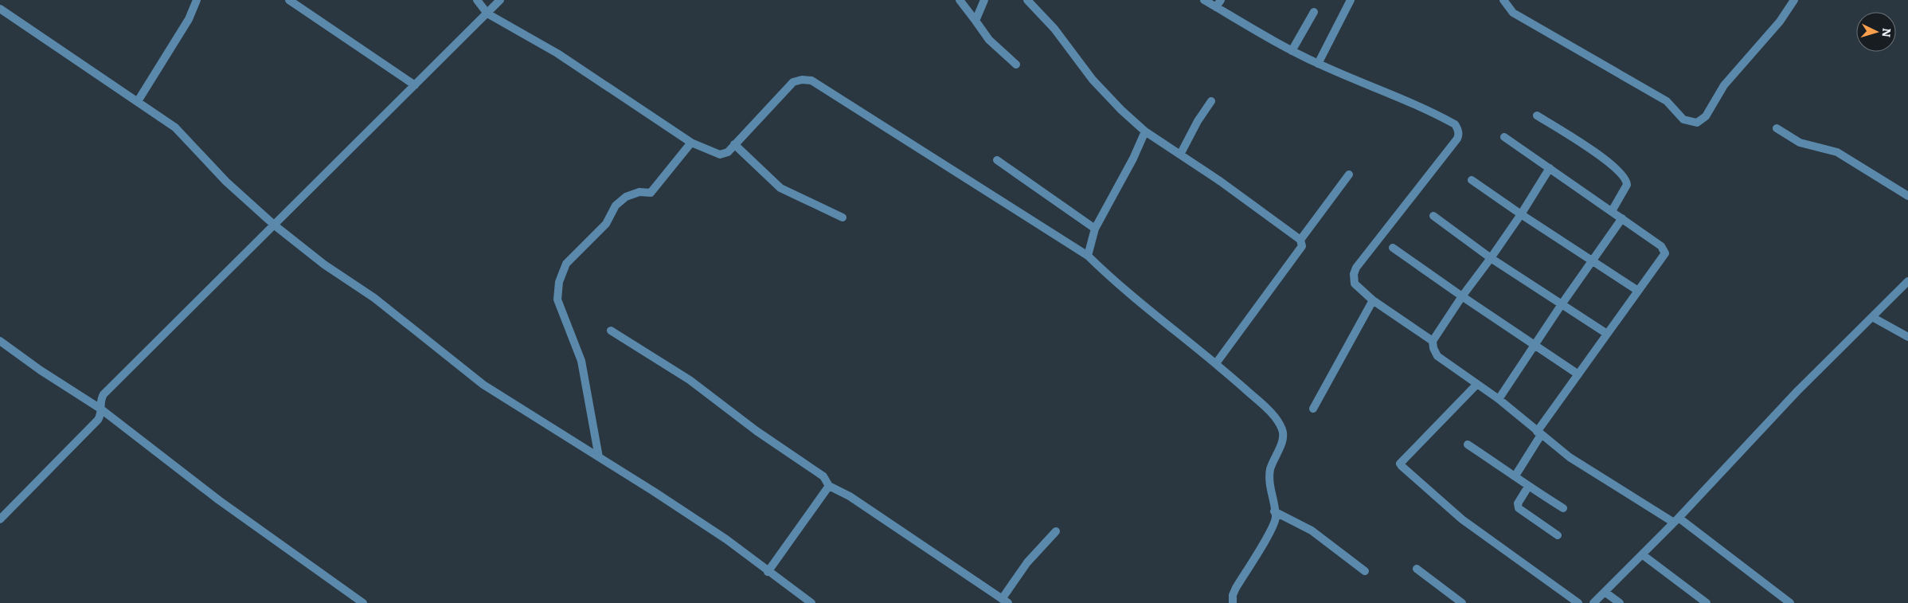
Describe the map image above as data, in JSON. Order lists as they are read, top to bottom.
{
  "north": "right"
}
